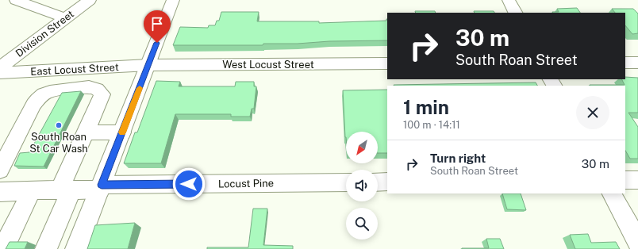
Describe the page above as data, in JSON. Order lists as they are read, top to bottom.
{
  "streets": {
    "street": [
      "Division Street",
      "West Locust Street",
      "East Locust Street",
      "Locust Pine"
    ]
  },
  "crossings": [
    ["West Locust Street", "East Locust Street"]
  ],
  "places": ["South Roan St Car Wash"],
  "north": "bottom left",
  "page": {
    "turn": ["30 m", "South Roan Street"],
    "heading": ["1 min", "100 m · 14:11"],
    "list": [
      {
        "name": "Turn right",
        "note": "South Roan Street",
        "value": "30 m"
      }
    ]
  }
}
